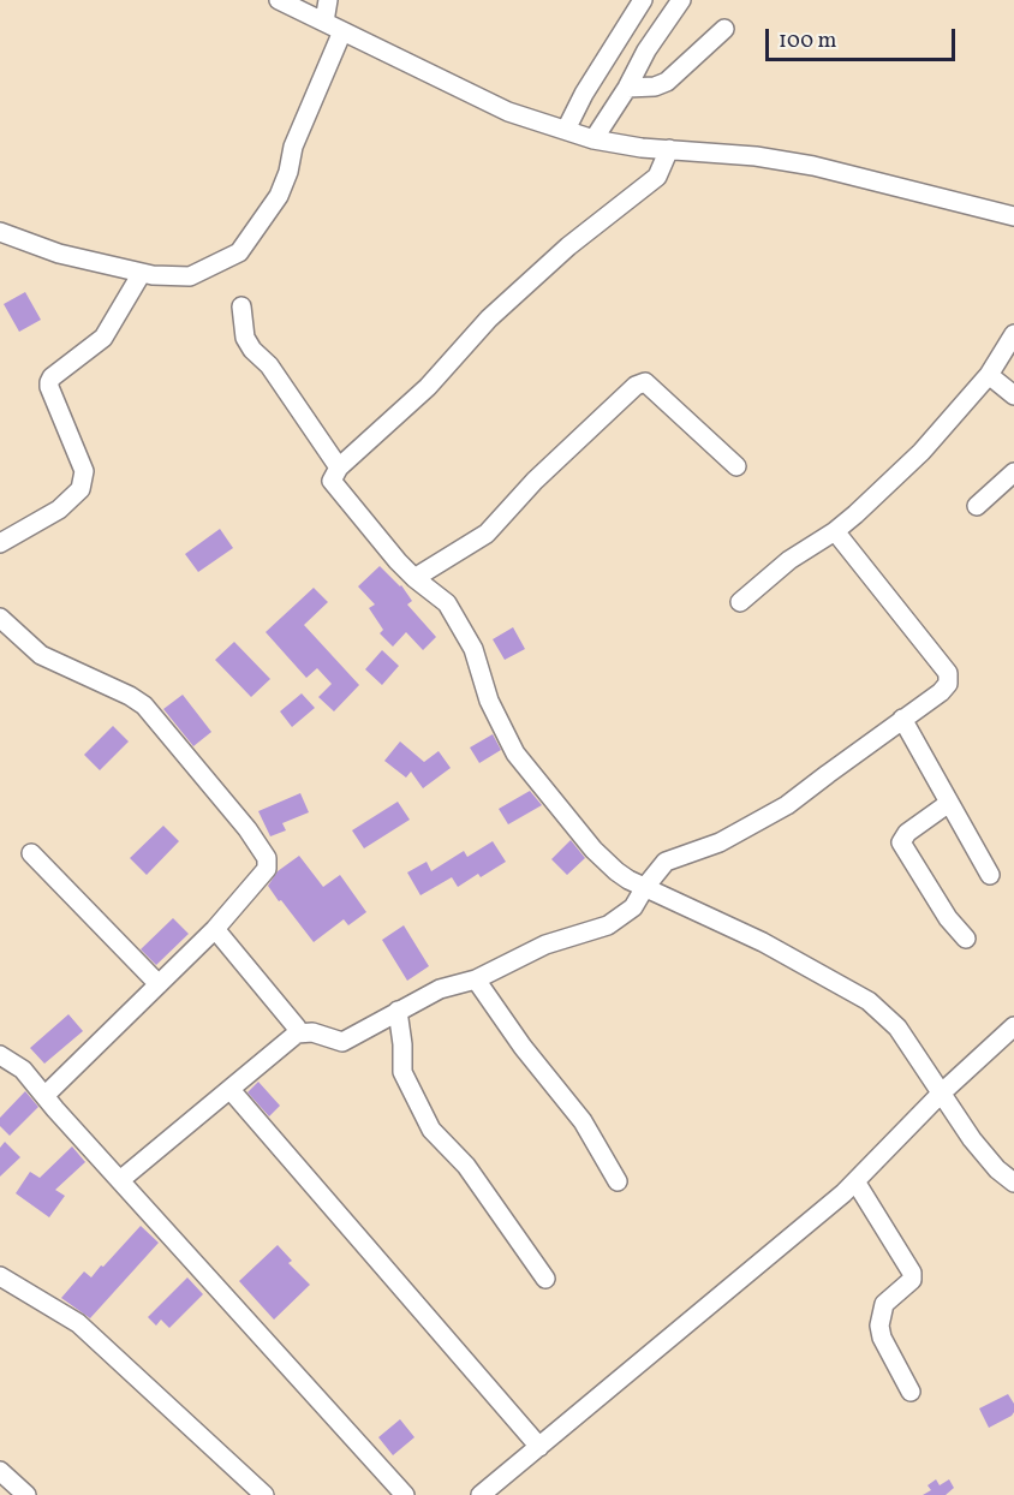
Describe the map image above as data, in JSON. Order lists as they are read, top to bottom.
{
  "scale_bar": "100 m"
}
